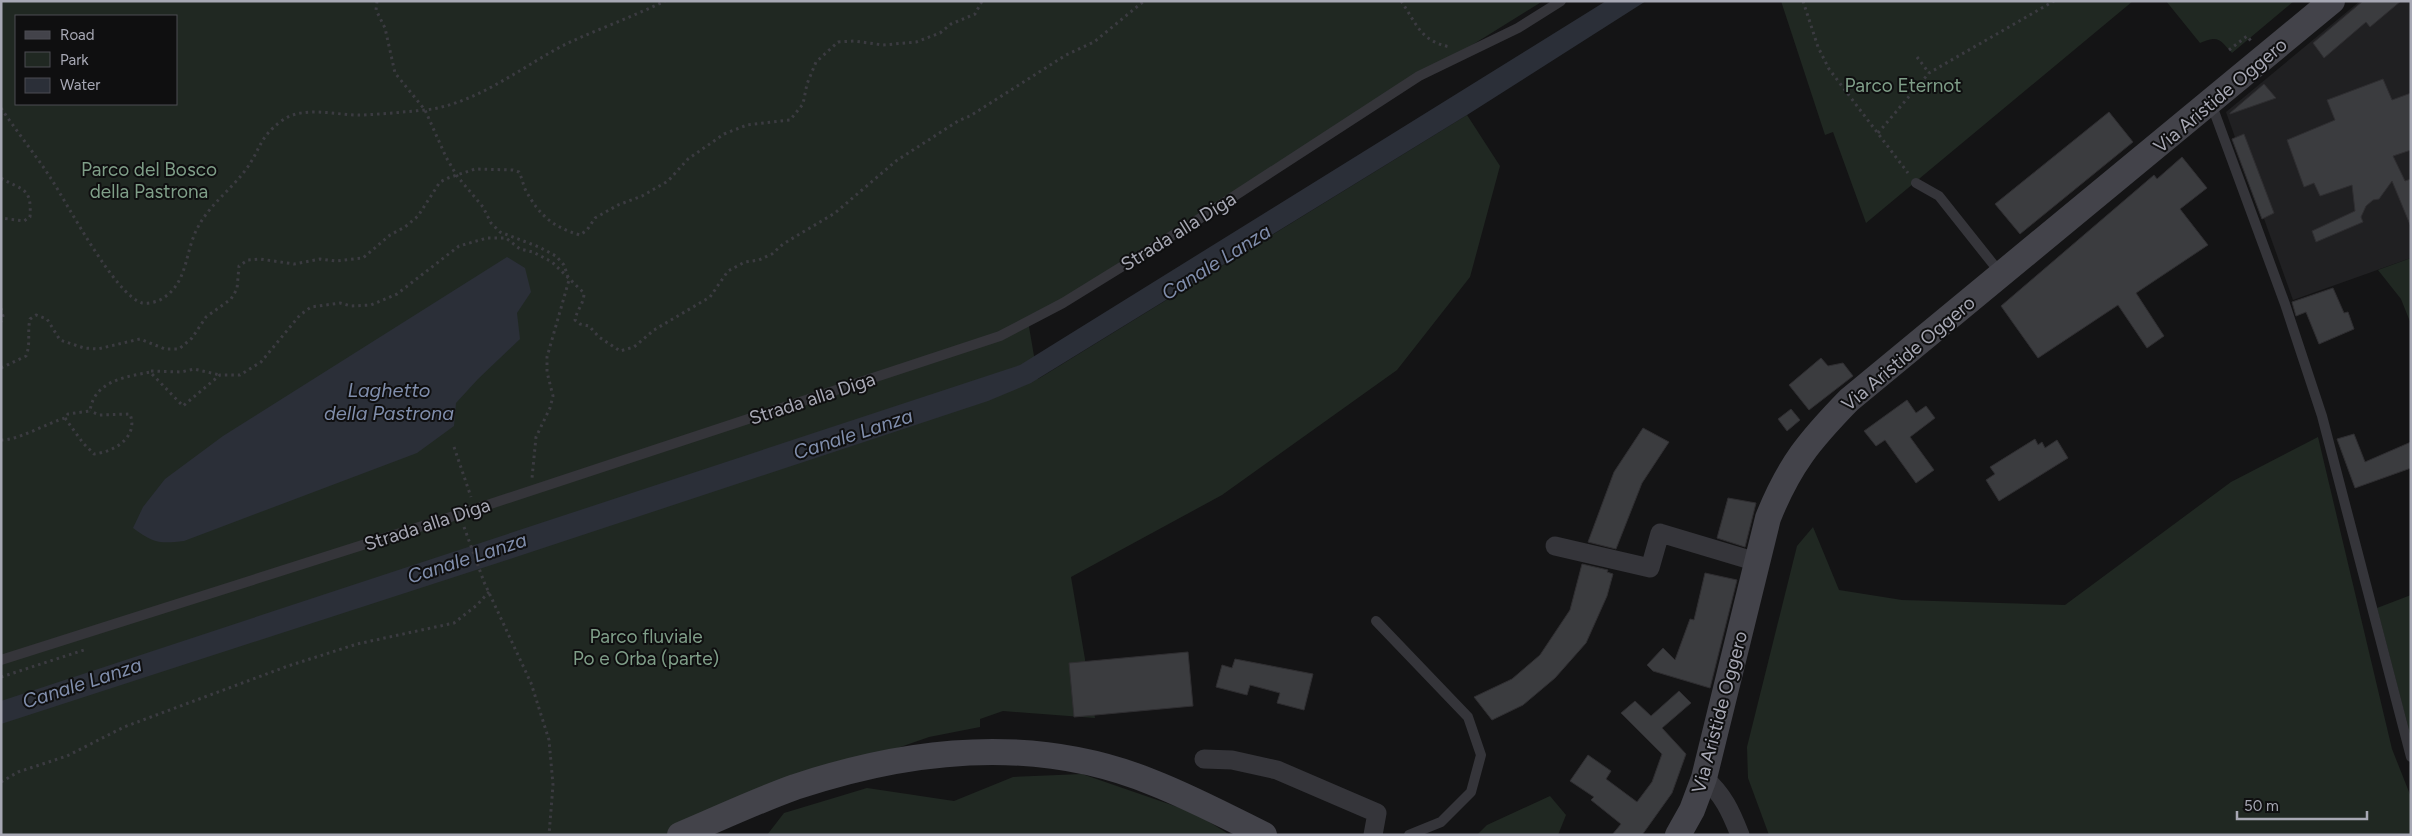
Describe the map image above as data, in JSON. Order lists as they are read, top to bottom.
{
  "streets": {
    "main road": ["Via Aristide Oggero"],
    "lane": ["Strada alla Diga"]
  },
  "water": ["Canale Lanza", "Laghetto della Pastrona"],
  "parks": ["Parco Eternot", "Parco del Bosco della Pastrona", "Parco fluviale Po e Orba (parte)"],
  "legend": ["Road", "Park", "Water"],
  "scale_bar": "50 m"
}
